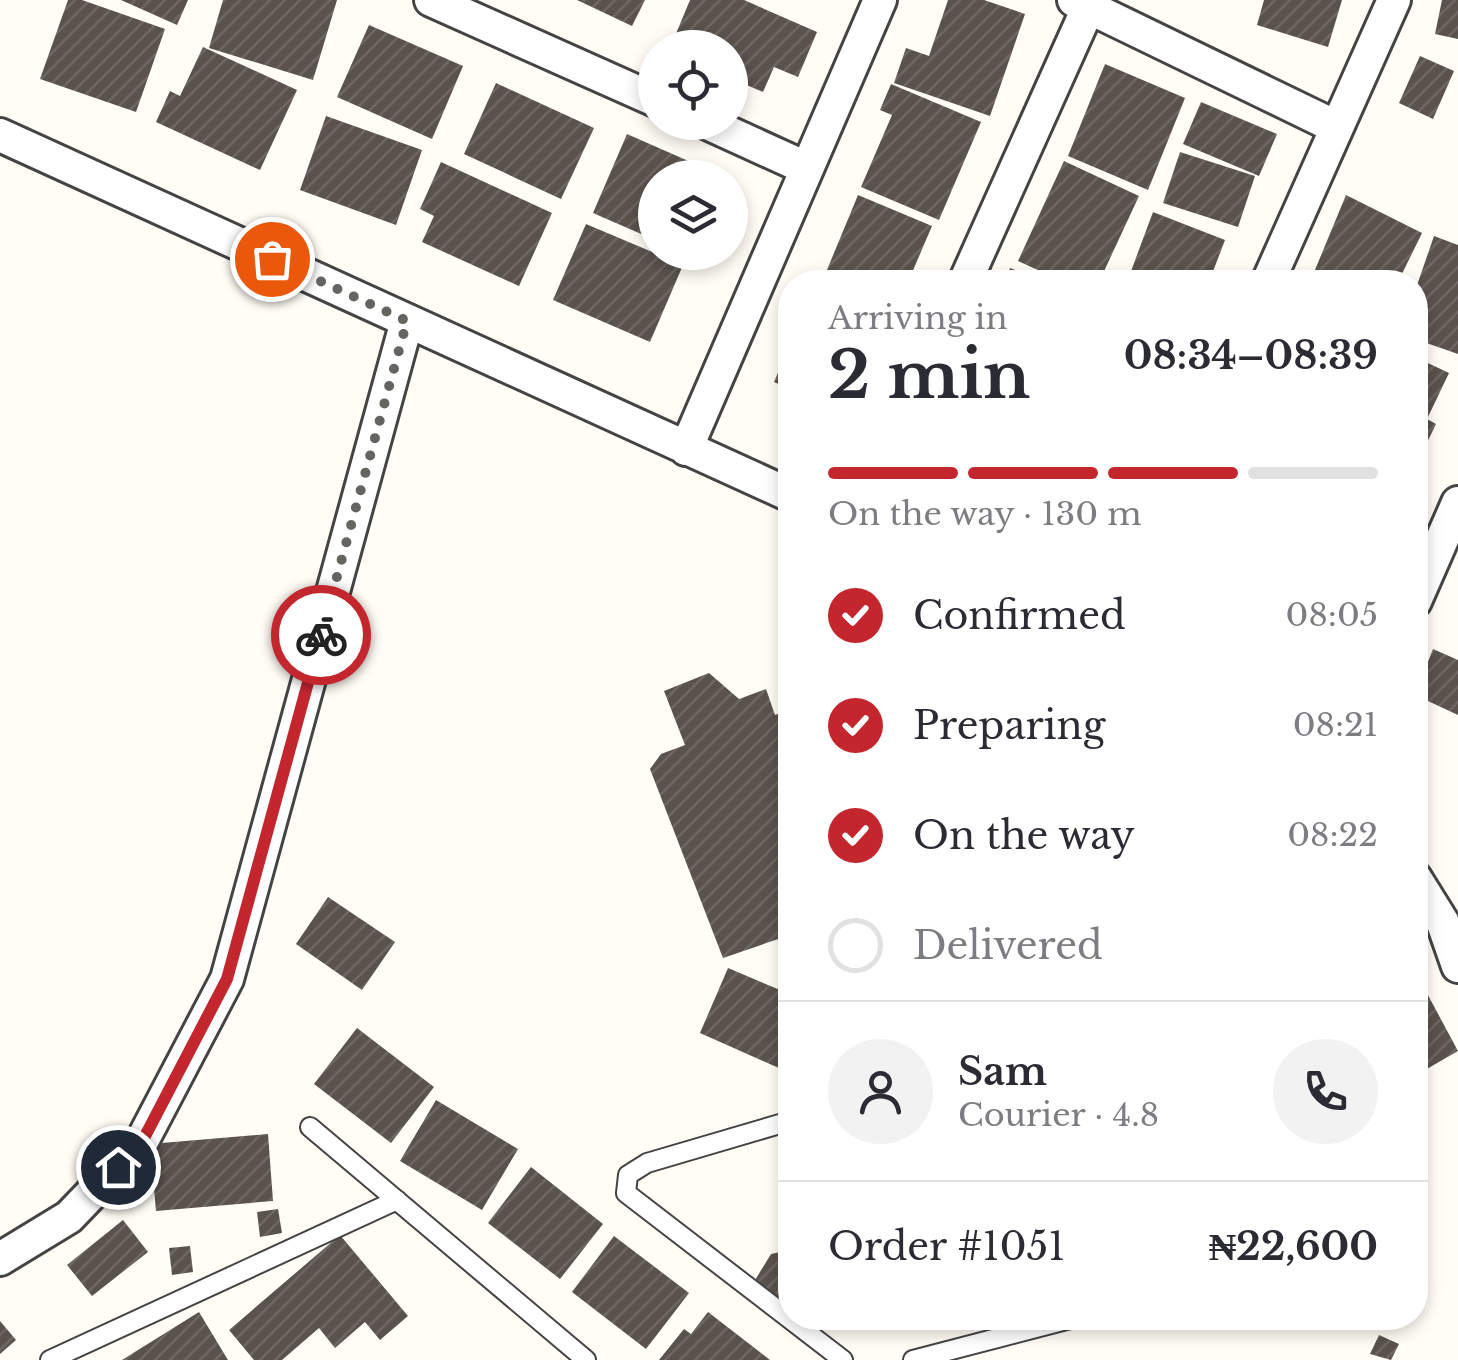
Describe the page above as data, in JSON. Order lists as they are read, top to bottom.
{
  "page": {
    "heading": ["2 min", "Arriving in", "08:34–08:39"],
    "panel": [
      "Sam",
      "Courier · 4.8",
      "Order #1051",
      "₦22,600"
    ],
    "bar": "On the way · 130 m",
    "list": [
      ["Confirmed", "08:05"],
      ["Preparing", "08:21"],
      ["On the way", "08:22"],
      "Delivered"
    ]
  }
}
